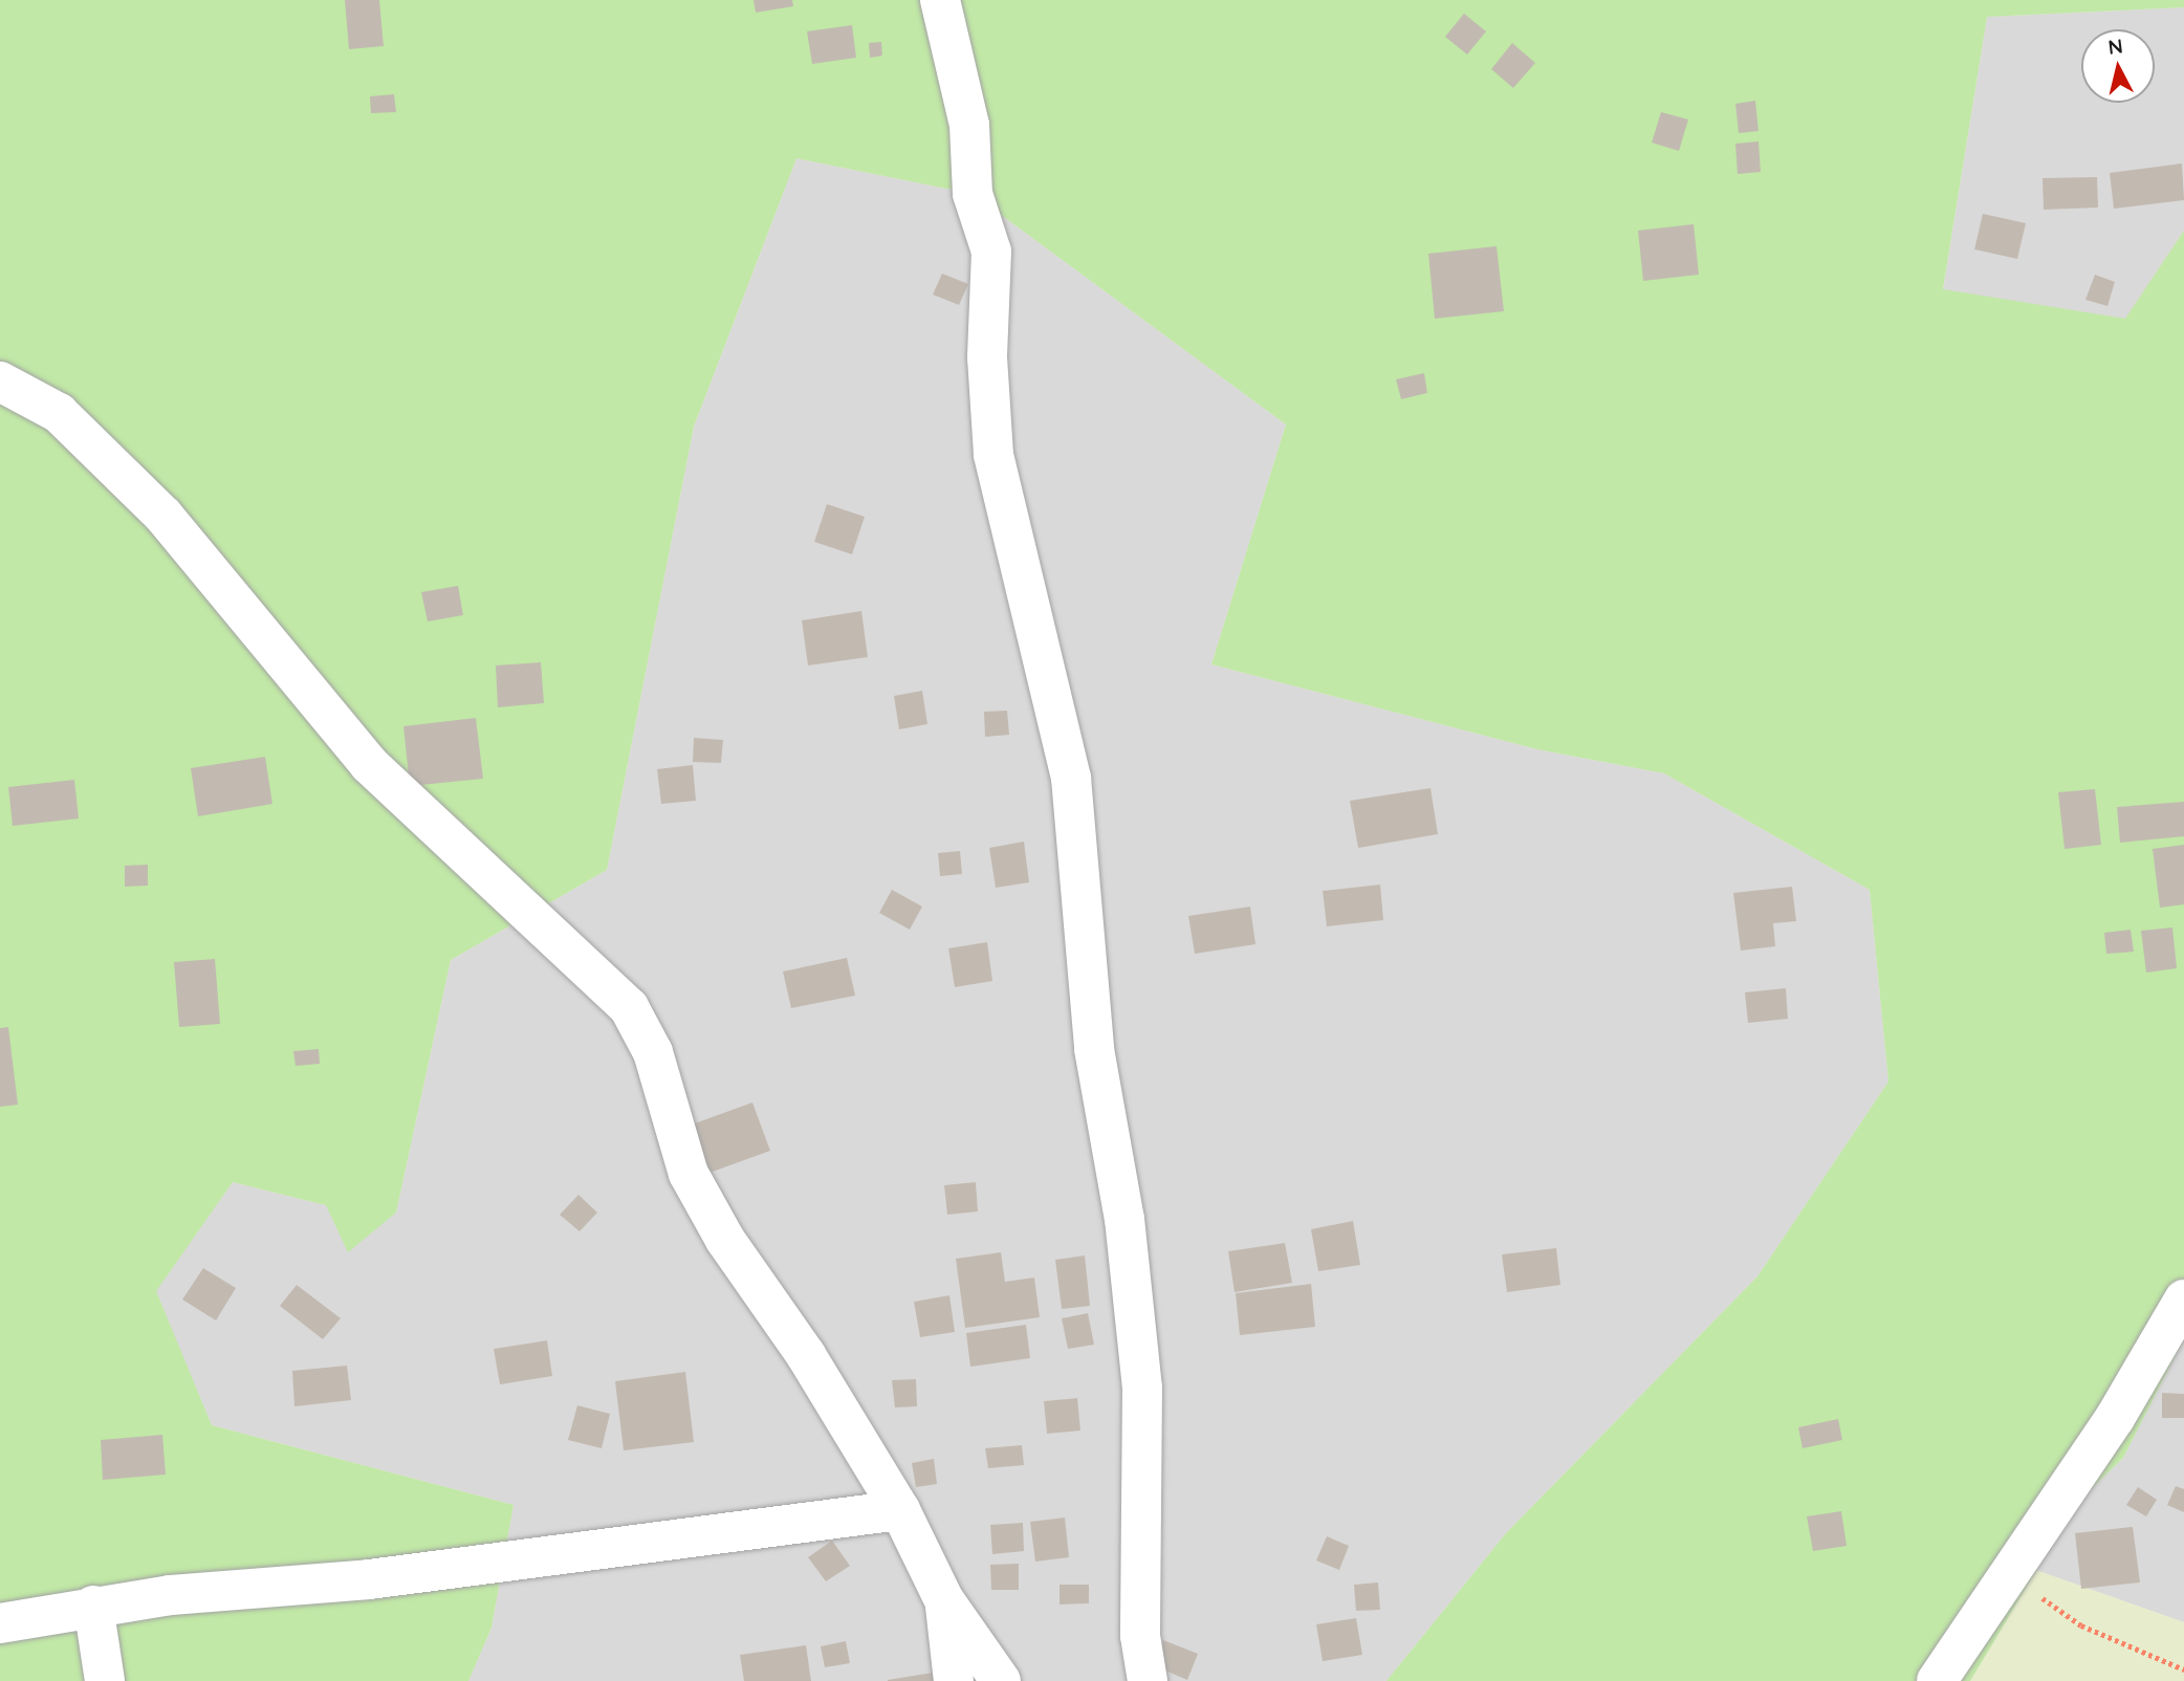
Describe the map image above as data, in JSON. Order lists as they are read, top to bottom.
{
  "north": "top"
}
